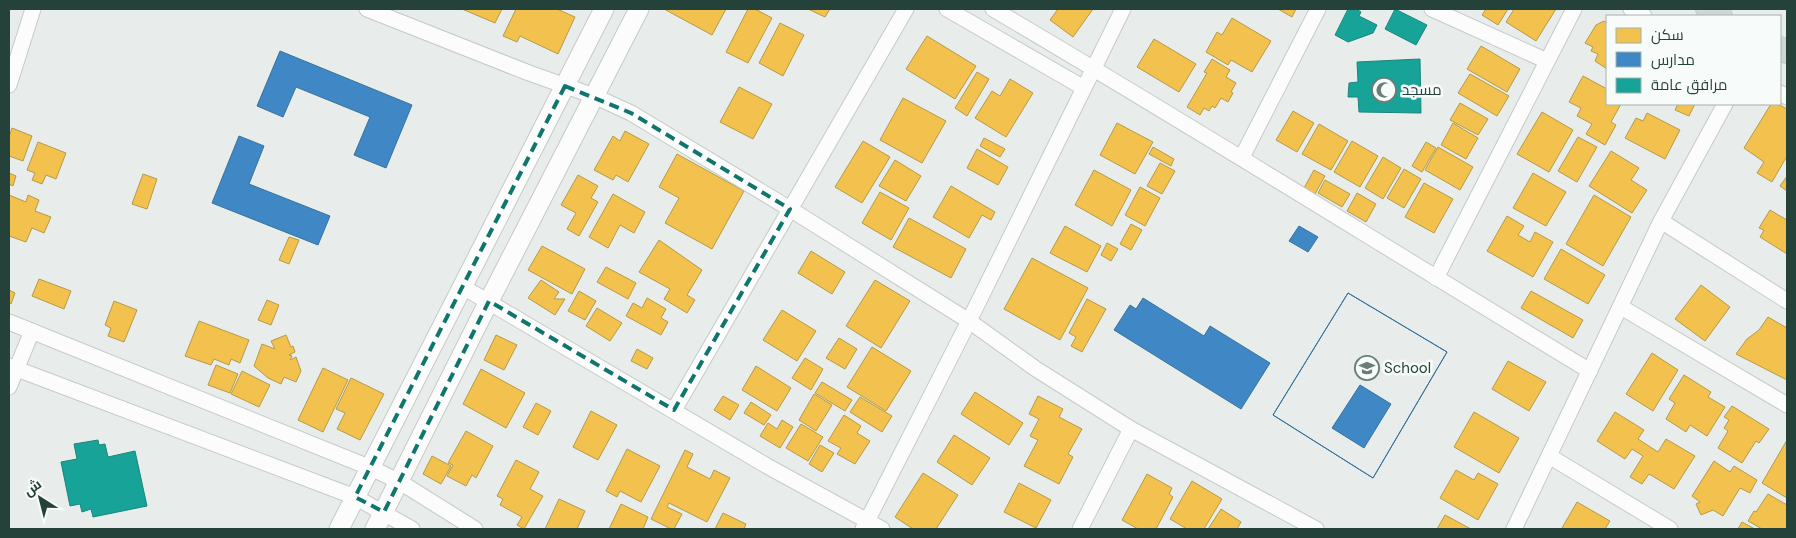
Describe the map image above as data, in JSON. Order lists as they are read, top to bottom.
{
  "places": {
    "mosque": ["مسجد"],
    "school or university": ["School"]
  },
  "legend": ["سكن", "مدارس", "مرافق عامة"],
  "north": "top left"
}
